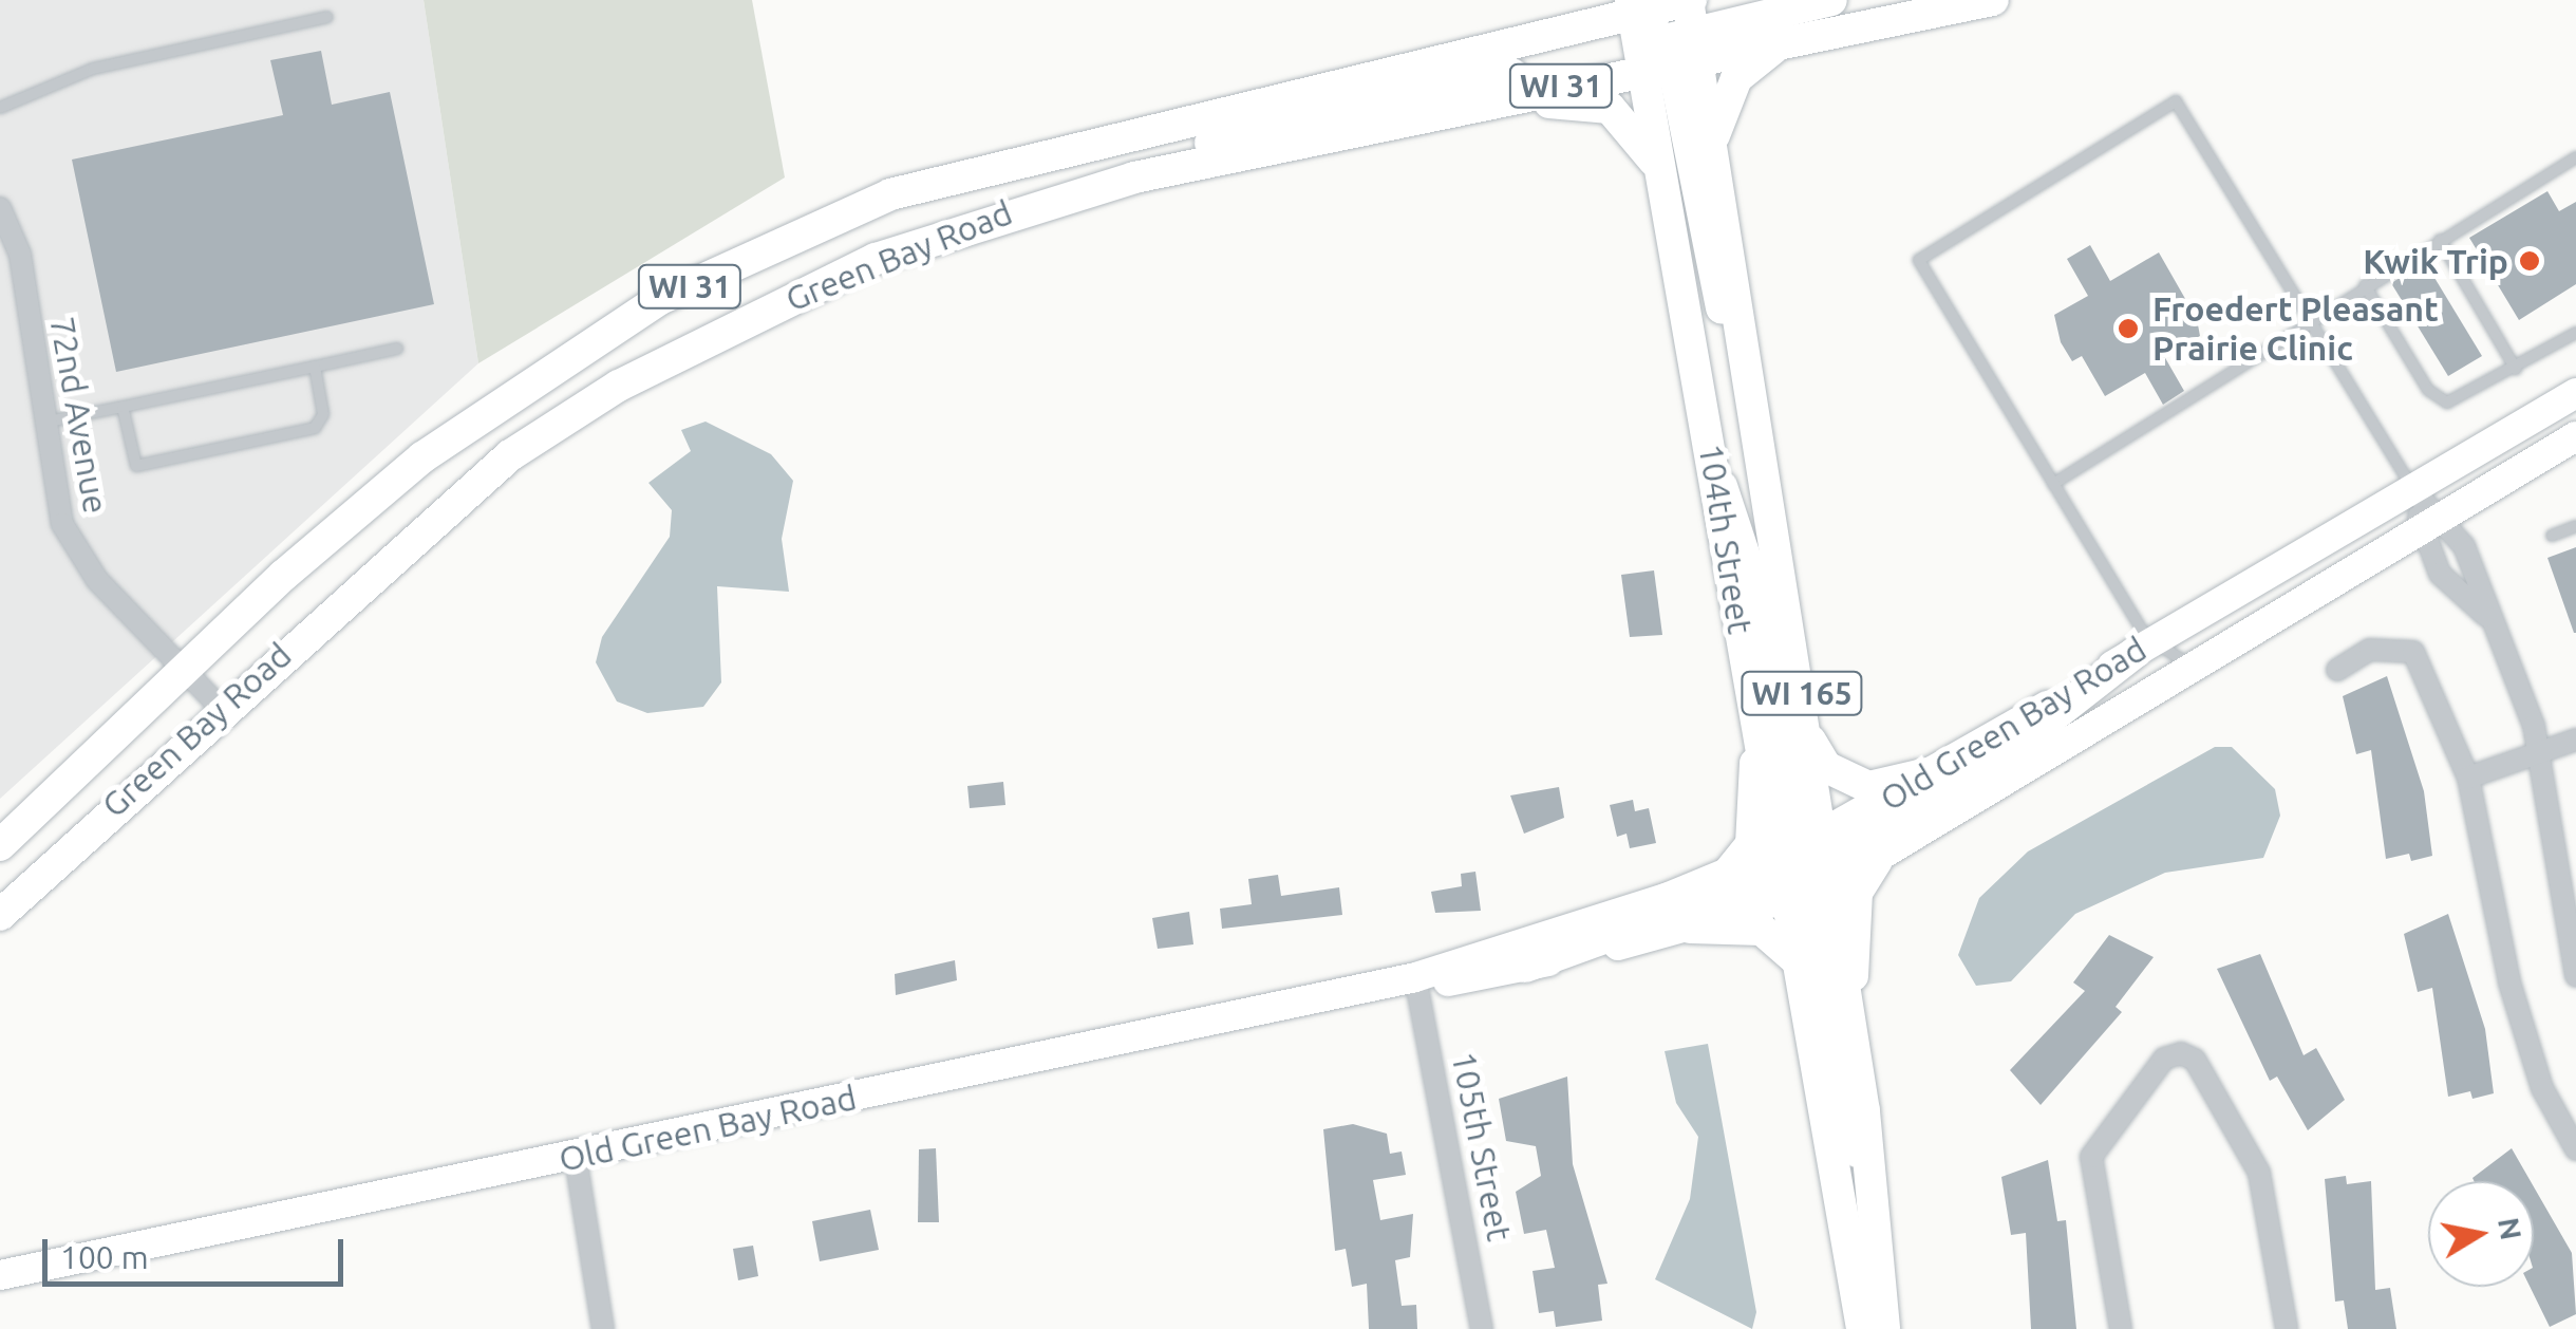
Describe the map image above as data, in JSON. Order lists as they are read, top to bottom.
{
  "streets": {
    "main road": [
      "WI 31",
      "Green Bay Road",
      "104th Street",
      "WI 165"
    ],
    "street": ["72nd Avenue", "Old Green Bay Road", "105th Street"]
  },
  "crossings": [
    ["Green Bay Road", "72nd Avenue"],
    ["Green Bay Road", "104th Street"],
    ["104th Street", "Old Green Bay Road"],
    ["Old Green Bay Road", "105th Street"]
  ],
  "places": ["Kwik Trip", "Froedert Pleasant Prairie Clinic"],
  "scale_bar": "100 m",
  "north": "right"
}
